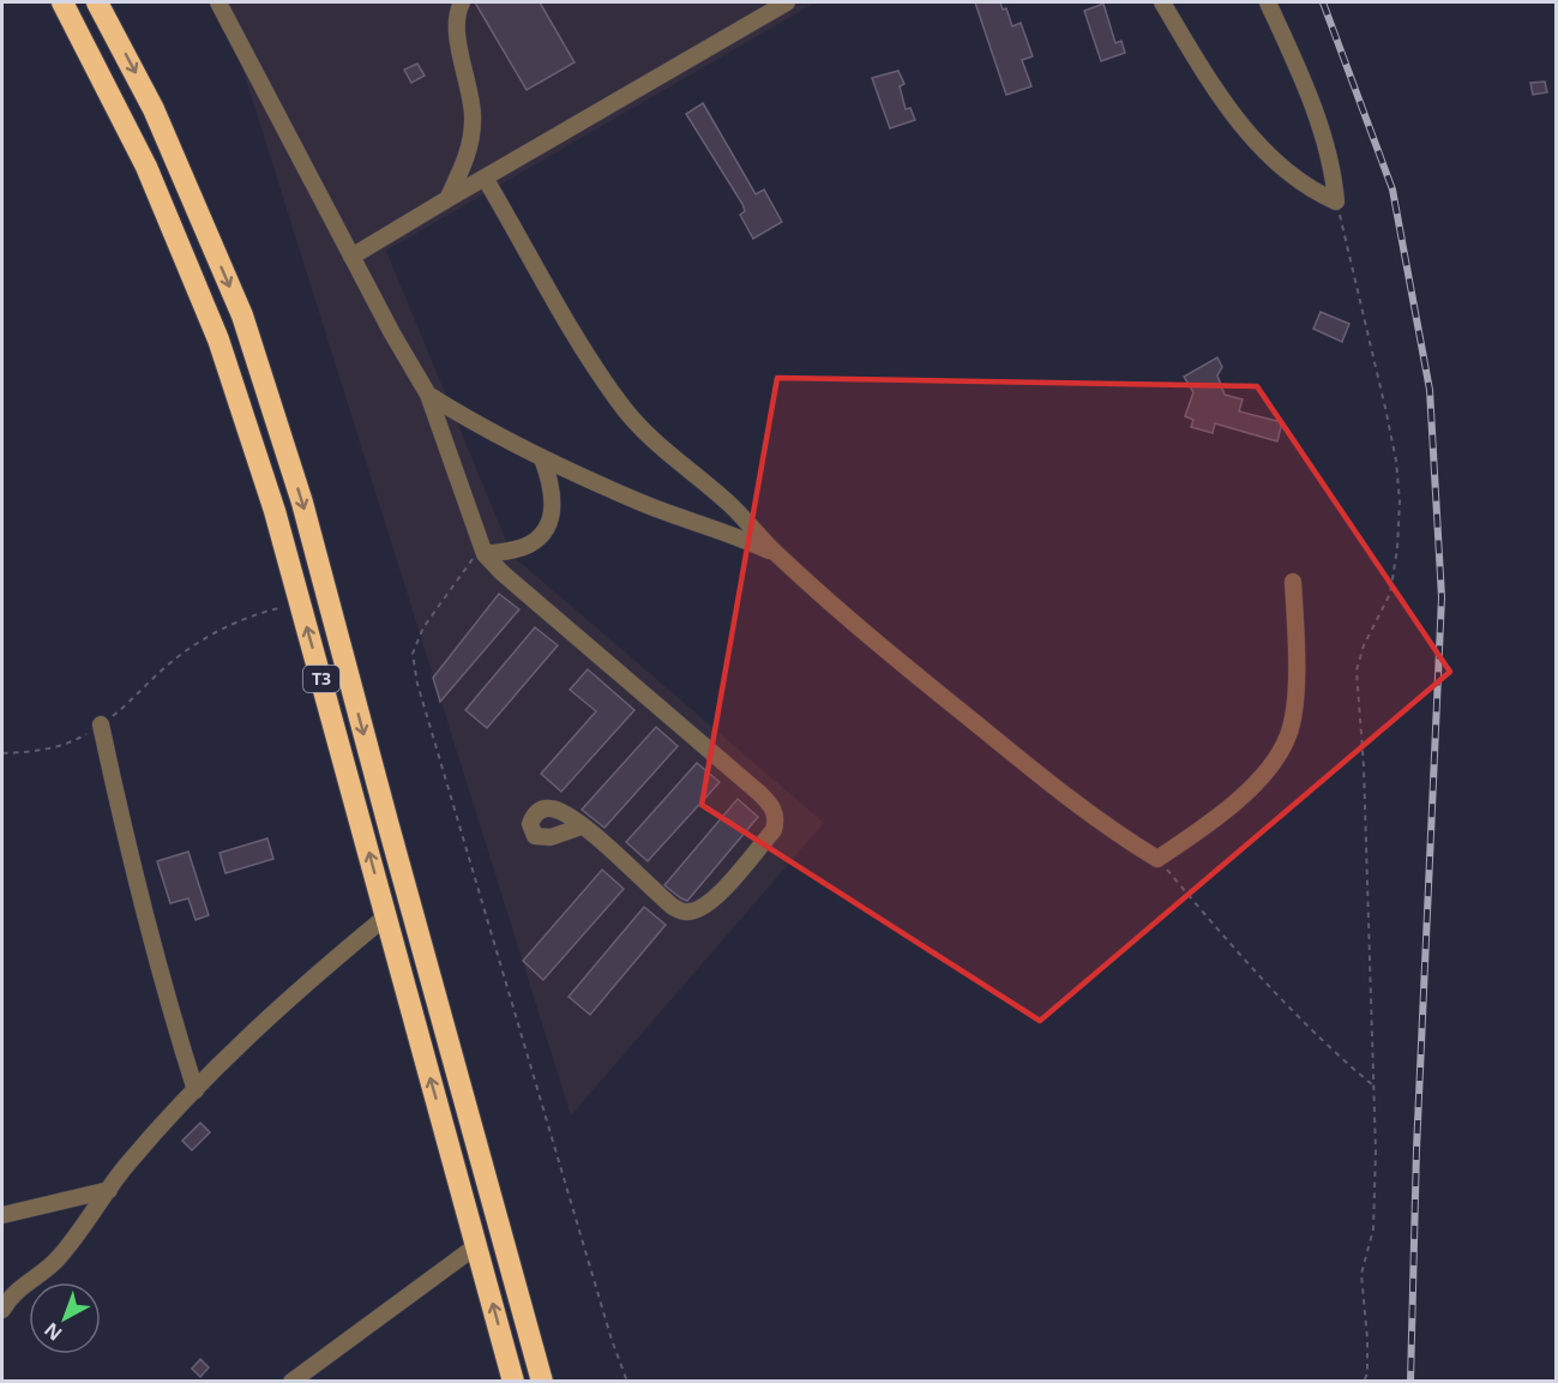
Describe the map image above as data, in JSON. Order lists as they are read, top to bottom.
{
  "streets": {
    "highway": ["T3"]
  },
  "north": "bottom left"
}
